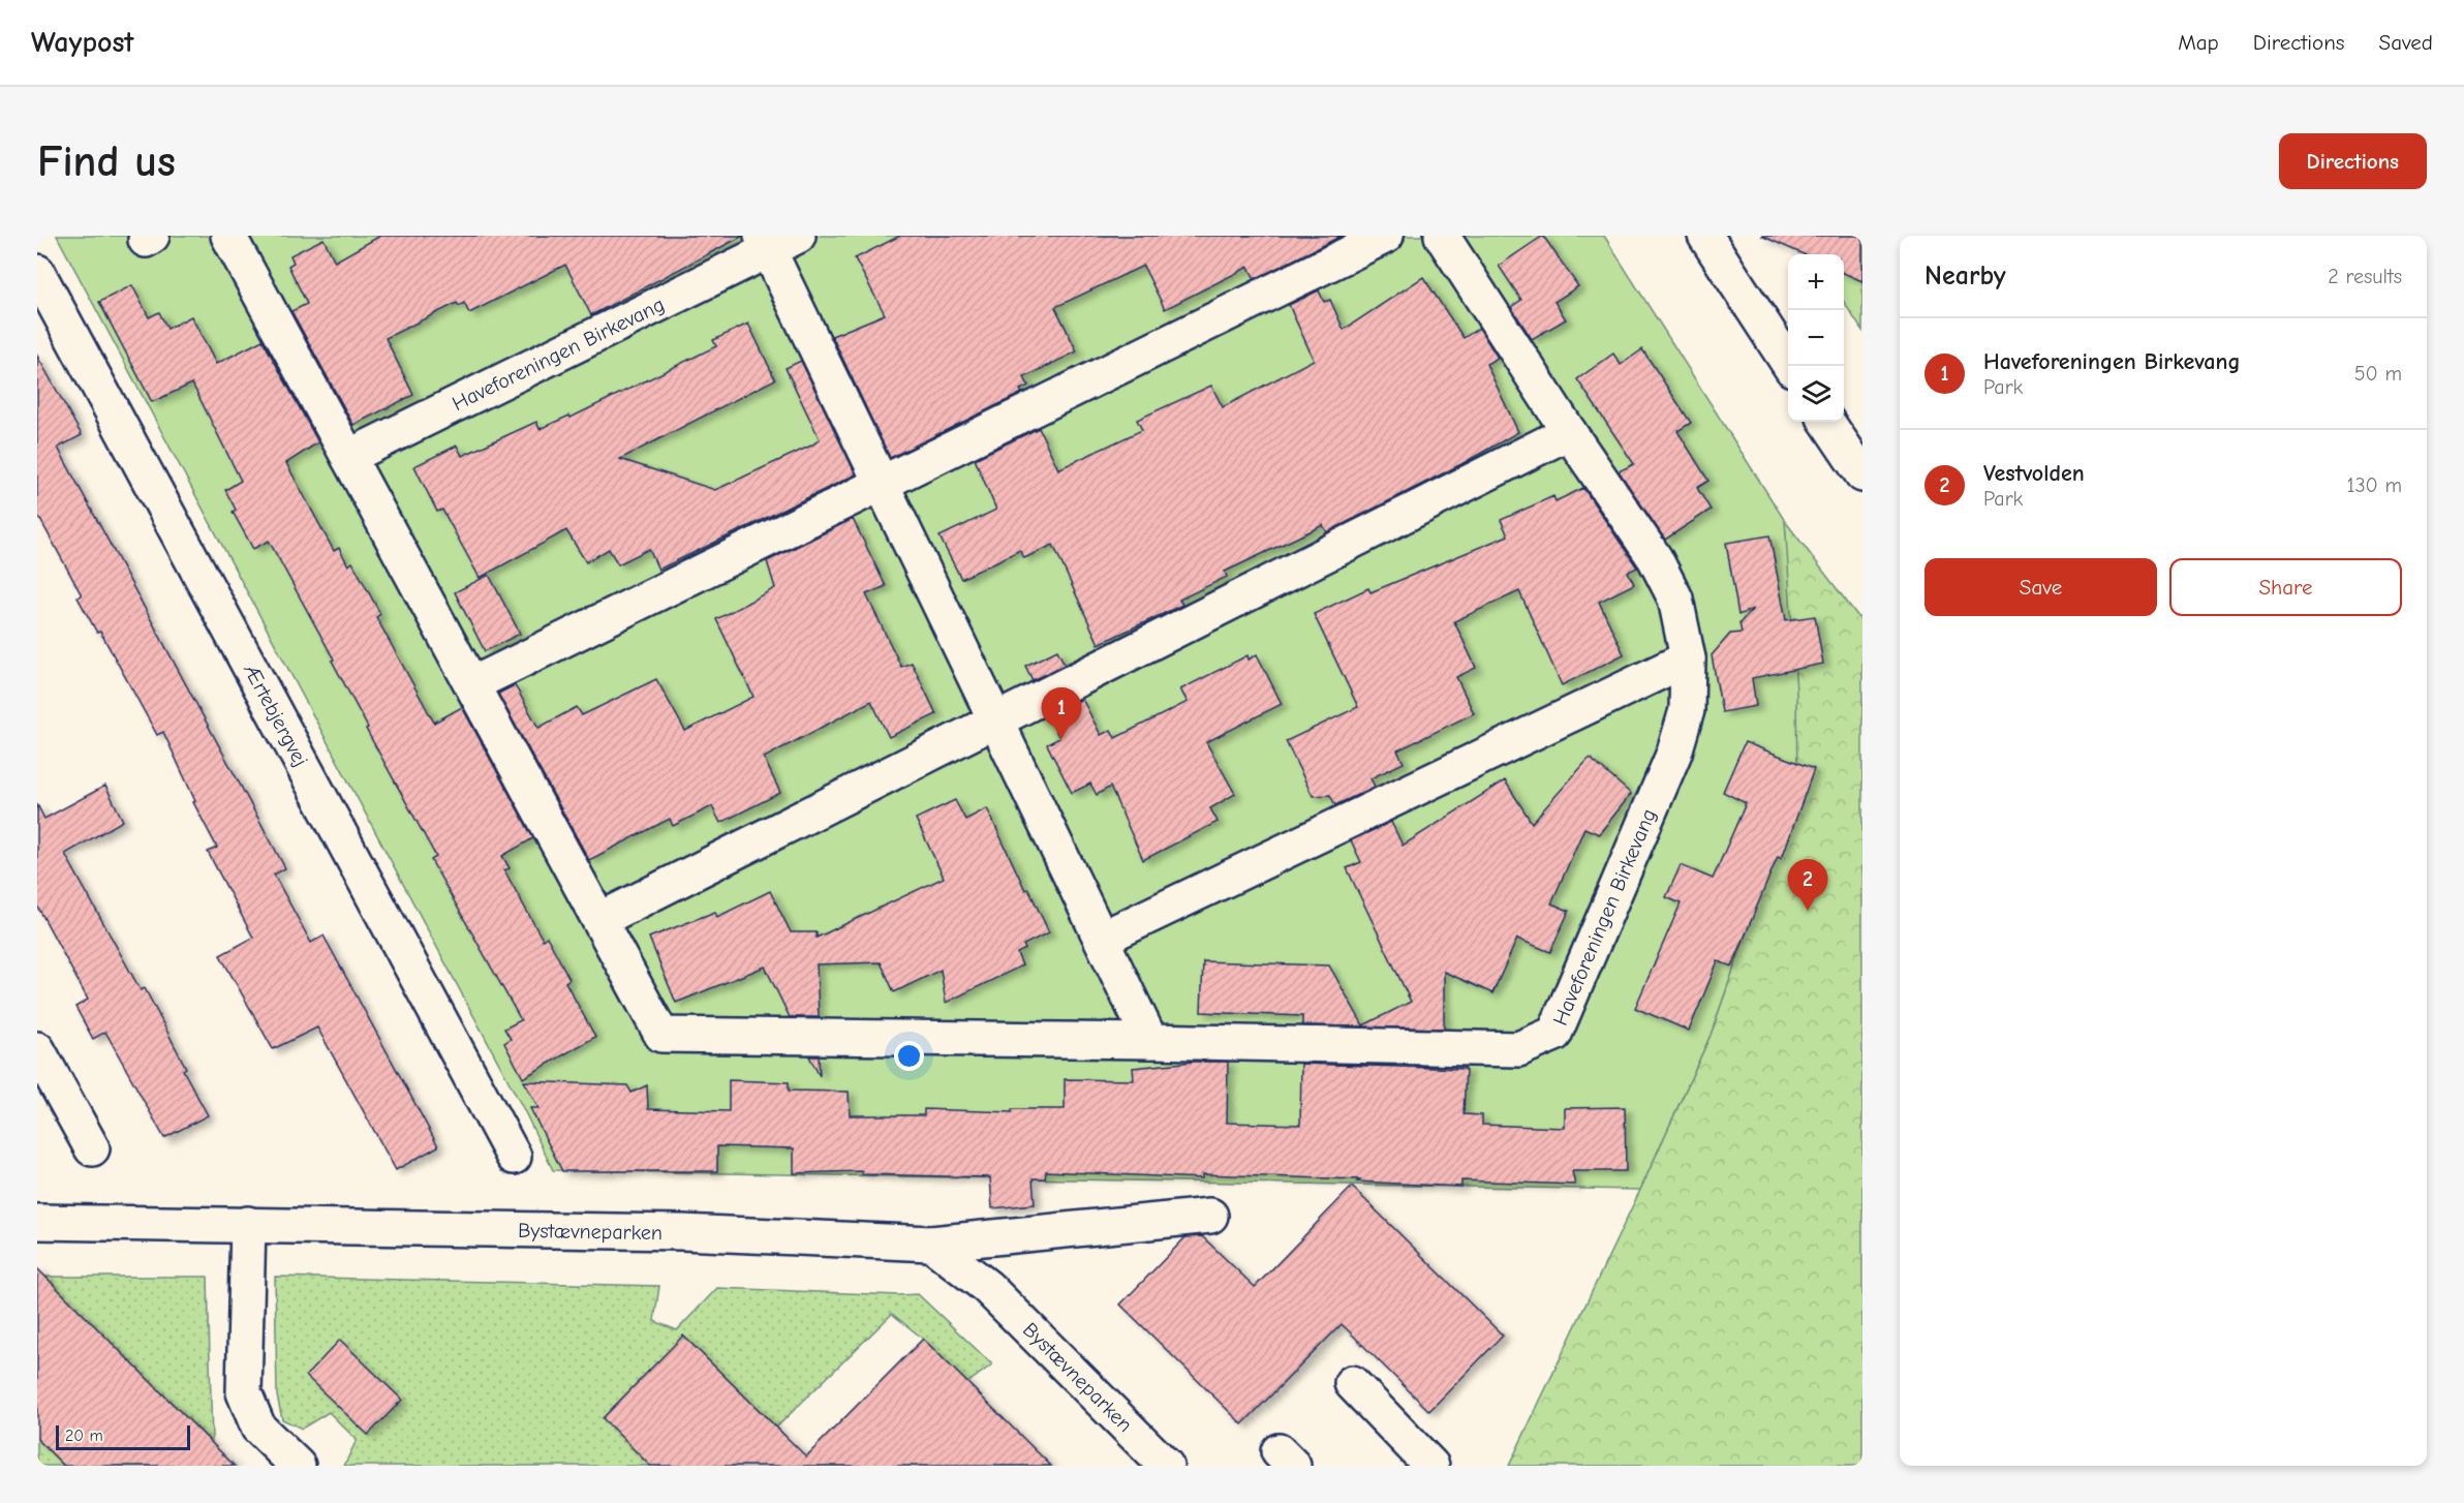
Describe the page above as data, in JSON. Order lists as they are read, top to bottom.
{
  "streets": {
    "street": ["Haveforeningen Birkevang", "Ærtebjergvej", "Bystævneparken"]
  },
  "scale_bar": "20 m",
  "page": {
    "header": "Waypost",
    "nav": ["Map", "Directions", "Saved"],
    "buttons": [
      "Directions",
      ["Save", "Share"]
    ],
    "title": "Find us",
    "heading": ["Nearby", "2 results"],
    "map_buttons": ["+", "−"],
    "list": [
      {
        "mark": "1",
        "name": "Haveforeningen Birkevang",
        "note": "Park",
        "value": "50 m"
      },
      {
        "mark": "2",
        "name": "Vestvolden",
        "note": "Park",
        "value": "130 m"
      }
    ],
    "pins": ["1", "2"],
    "scale": "20 m"
  }
}
